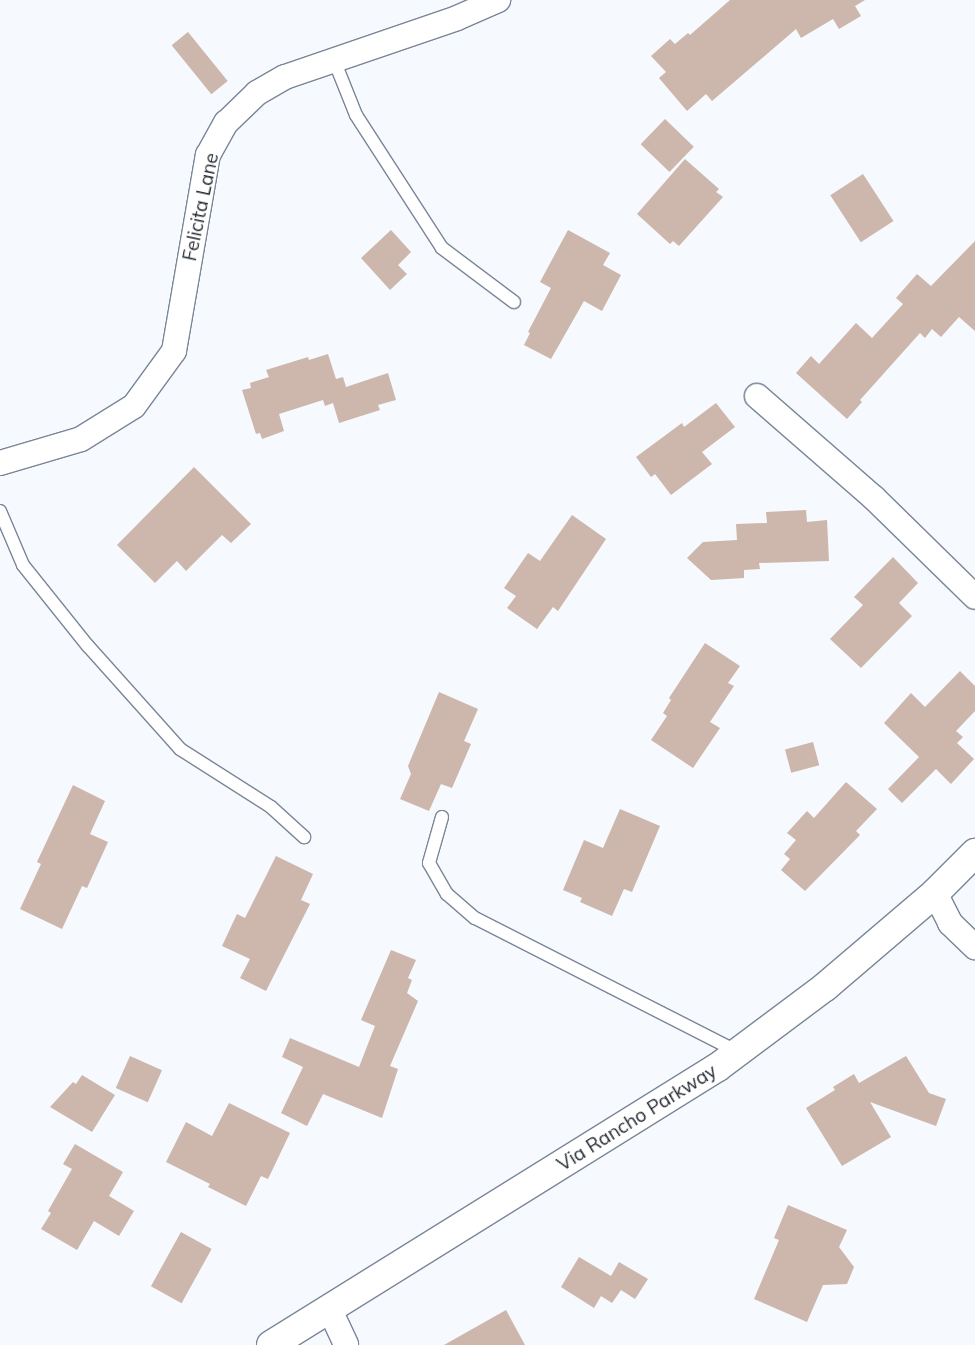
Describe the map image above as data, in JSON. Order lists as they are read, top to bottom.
{
  "streets": {
    "main road": ["Via Rancho Parkway"],
    "street": ["Felicita Lane"]
  }
}
